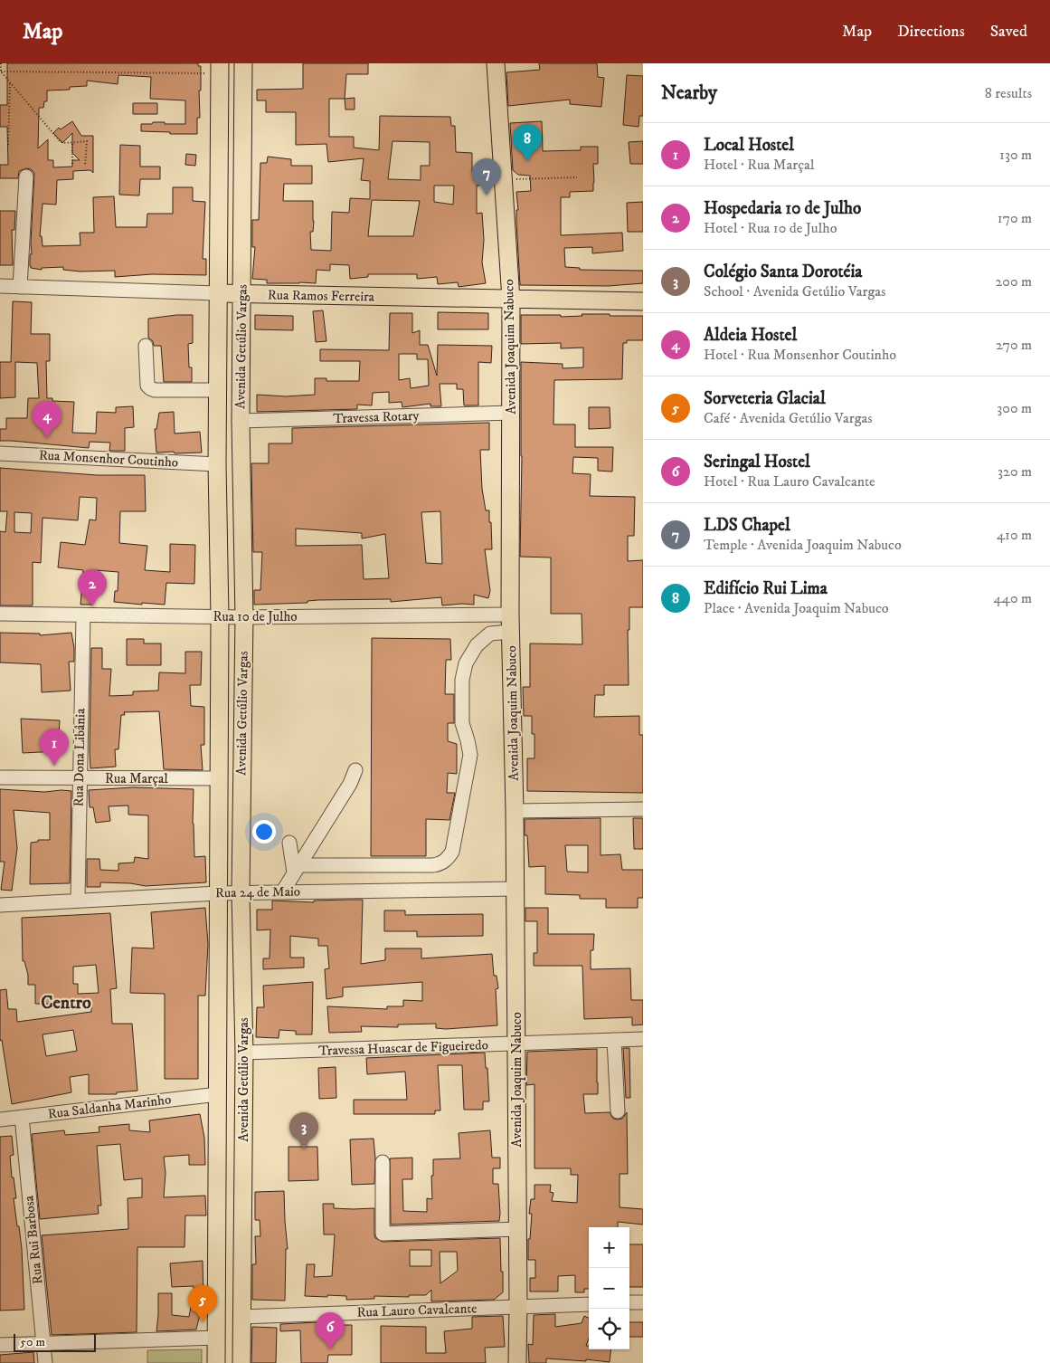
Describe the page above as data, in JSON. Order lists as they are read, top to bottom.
{
  "streets": {
    "main road": ["Rua Ramos Ferreira", "Avenida Getúlio Vargas", "Avenida Joaquim Nabuco"],
    "street": [
      "Travessa Rotary",
      "Rua Monsenhor Coutinho",
      "Rua 10 de Julho",
      "Rua Dona Libânia",
      "Rua Marçal",
      "Rua 24 de Maio",
      "Travessa Huascar de Figueiredo",
      "Rua Saldanha Marinho",
      "Rua Rui Barbosa",
      "Rua Lauro Cavalcante"
    ]
  },
  "crossings": [
    ["Rua Ramos Ferreira", "Avenida Getúlio Vargas"],
    ["Rua Ramos Ferreira", "Avenida Joaquim Nabuco"],
    ["Avenida Getúlio Vargas", "Travessa Rotary"],
    ["Avenida Getúlio Vargas", "Rua Monsenhor Coutinho"],
    ["Avenida Getúlio Vargas", "Rua 10 de Julho"],
    ["Avenida Getúlio Vargas", "Rua Marçal"],
    ["Avenida Getúlio Vargas", "Rua 24 de Maio"],
    ["Avenida Getúlio Vargas", "Travessa Huascar de Figueiredo"],
    ["Avenida Getúlio Vargas", "Rua Saldanha Marinho"],
    ["Avenida Getúlio Vargas", "Rua Lauro Cavalcante"],
    ["Avenida Joaquim Nabuco", "Travessa Rotary"],
    ["Avenida Joaquim Nabuco", "Rua 10 de Julho"],
    ["Avenida Joaquim Nabuco", "Rua 24 de Maio"],
    ["Avenida Joaquim Nabuco", "Travessa Huascar de Figueiredo"],
    ["Avenida Joaquim Nabuco", "Rua Lauro Cavalcante"],
    ["Rua 10 de Julho", "Rua Dona Libânia"],
    ["Rua Dona Libânia", "Rua Marçal"],
    ["Rua Dona Libânia", "Rua 24 de Maio"],
    ["Rua Saldanha Marinho", "Rua Rui Barbosa"]
  ],
  "districts": ["Centro"],
  "scale_bar": "50 m",
  "page": {
    "header": "Map",
    "nav": ["Map", "Directions", "Saved"],
    "heading": ["Nearby", "8 results"],
    "list": [
      {
        "mark": "1",
        "name": "Local Hostel",
        "note": "Hotel · Rua Marçal",
        "value": "130 m"
      },
      {
        "mark": "2",
        "name": "Hospedaria 10 de Julho",
        "note": "Hotel · Rua 10 de Julho",
        "value": "170 m"
      },
      {
        "mark": "3",
        "name": "Colégio Santa Dorotéia",
        "note": "School · Avenida Getúlio Vargas",
        "value": "200 m"
      },
      {
        "mark": "4",
        "name": "Aldeia Hostel",
        "note": "Hotel · Rua Monsenhor Coutinho",
        "value": "270 m"
      },
      {
        "mark": "5",
        "name": "Sorveteria Glacial",
        "note": "Café · Avenida Getúlio Vargas",
        "value": "300 m"
      },
      {
        "mark": "6",
        "name": "Seringal Hostel",
        "note": "Hotel · Rua Lauro Cavalcante",
        "value": "320 m"
      },
      {
        "mark": "7",
        "name": "LDS Chapel",
        "note": "Temple · Avenida Joaquim Nabuco",
        "value": "410 m"
      },
      {
        "mark": "8",
        "name": "Edifício Rui Lima",
        "note": "Place · Avenida Joaquim Nabuco",
        "value": "440 m"
      }
    ],
    "pins": [
      "8",
      "7",
      "4",
      "2",
      "1",
      "3",
      "5",
      "6"
    ],
    "map_buttons": ["+", "−"],
    "scale": "50 m"
  }
}
